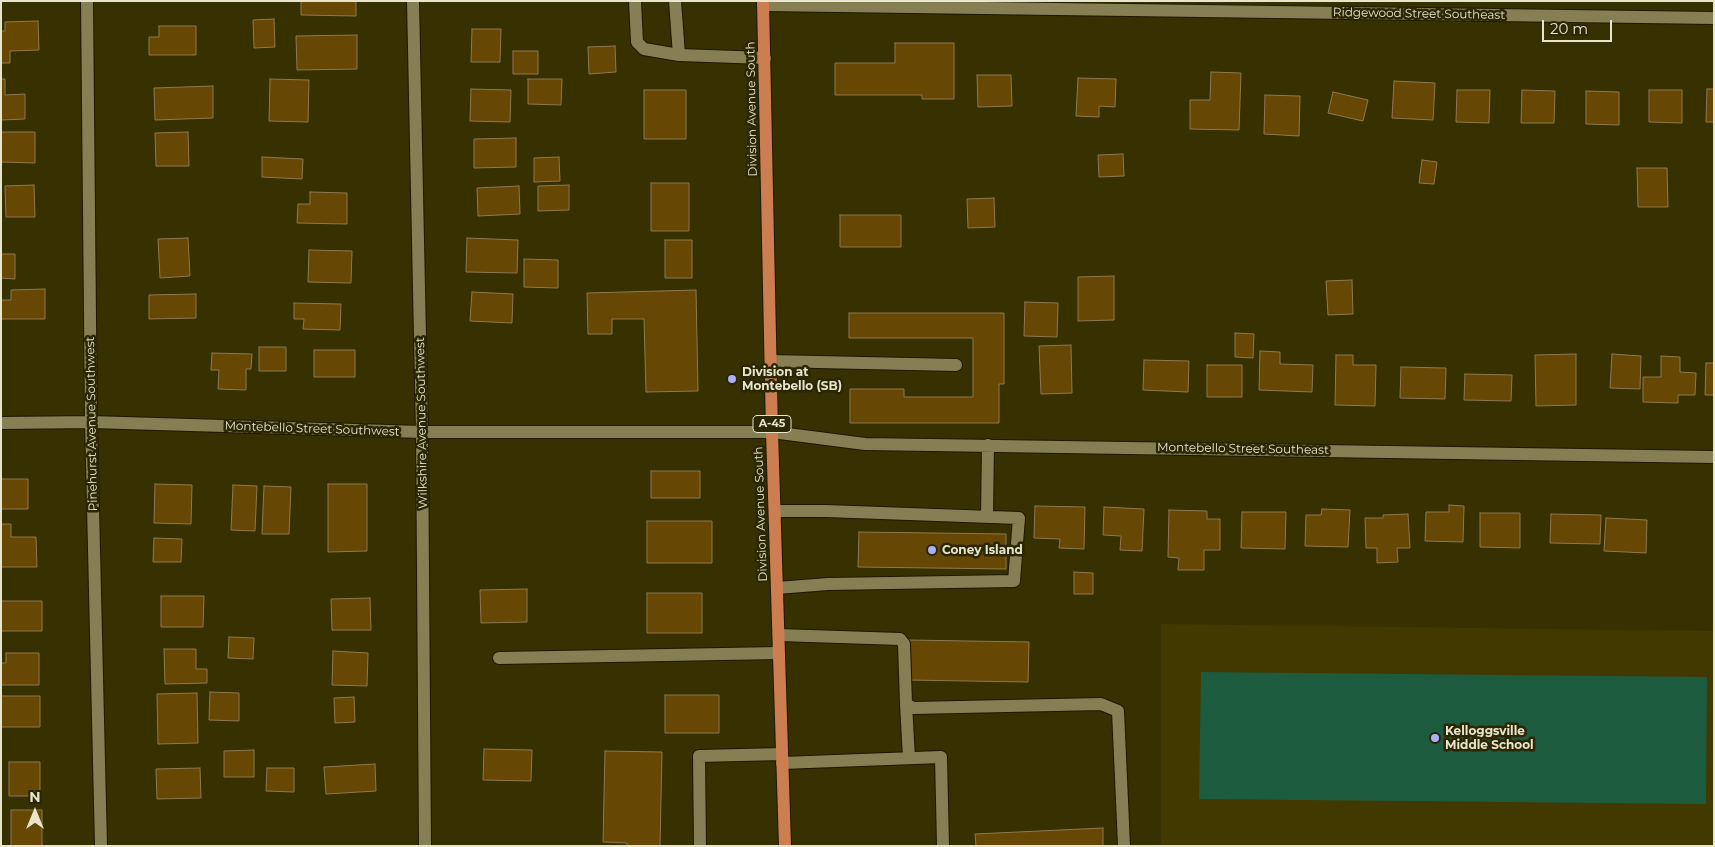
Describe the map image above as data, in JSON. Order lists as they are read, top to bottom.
{
  "streets": {
    "main road": ["Division Avenue South", "A-45"],
    "street": [
      "Ridgewood Street Southeast",
      "Wilkshire Avenue Southwest",
      "Pinehurst Avenue Southwest",
      "Montebello Street Southwest",
      "Montebello Street Southeast"
    ]
  },
  "crossings": [
    ["Ridgewood Street Southeast", "Division Avenue South"],
    ["Division Avenue South", "Montebello Street Southwest"],
    ["Division Avenue South", "Montebello Street Southeast"],
    ["Wilkshire Avenue Southwest", "Montebello Street Southwest"],
    ["Pinehurst Avenue Southwest", "Montebello Street Southwest"],
    ["Montebello Street Southwest", "Montebello Street Southeast"]
  ],
  "places": ["Division at Montebello (SB)", "Coney Island", "Kelloggsville Middle School"],
  "scale_bar": "20 m",
  "north": "top"
}
